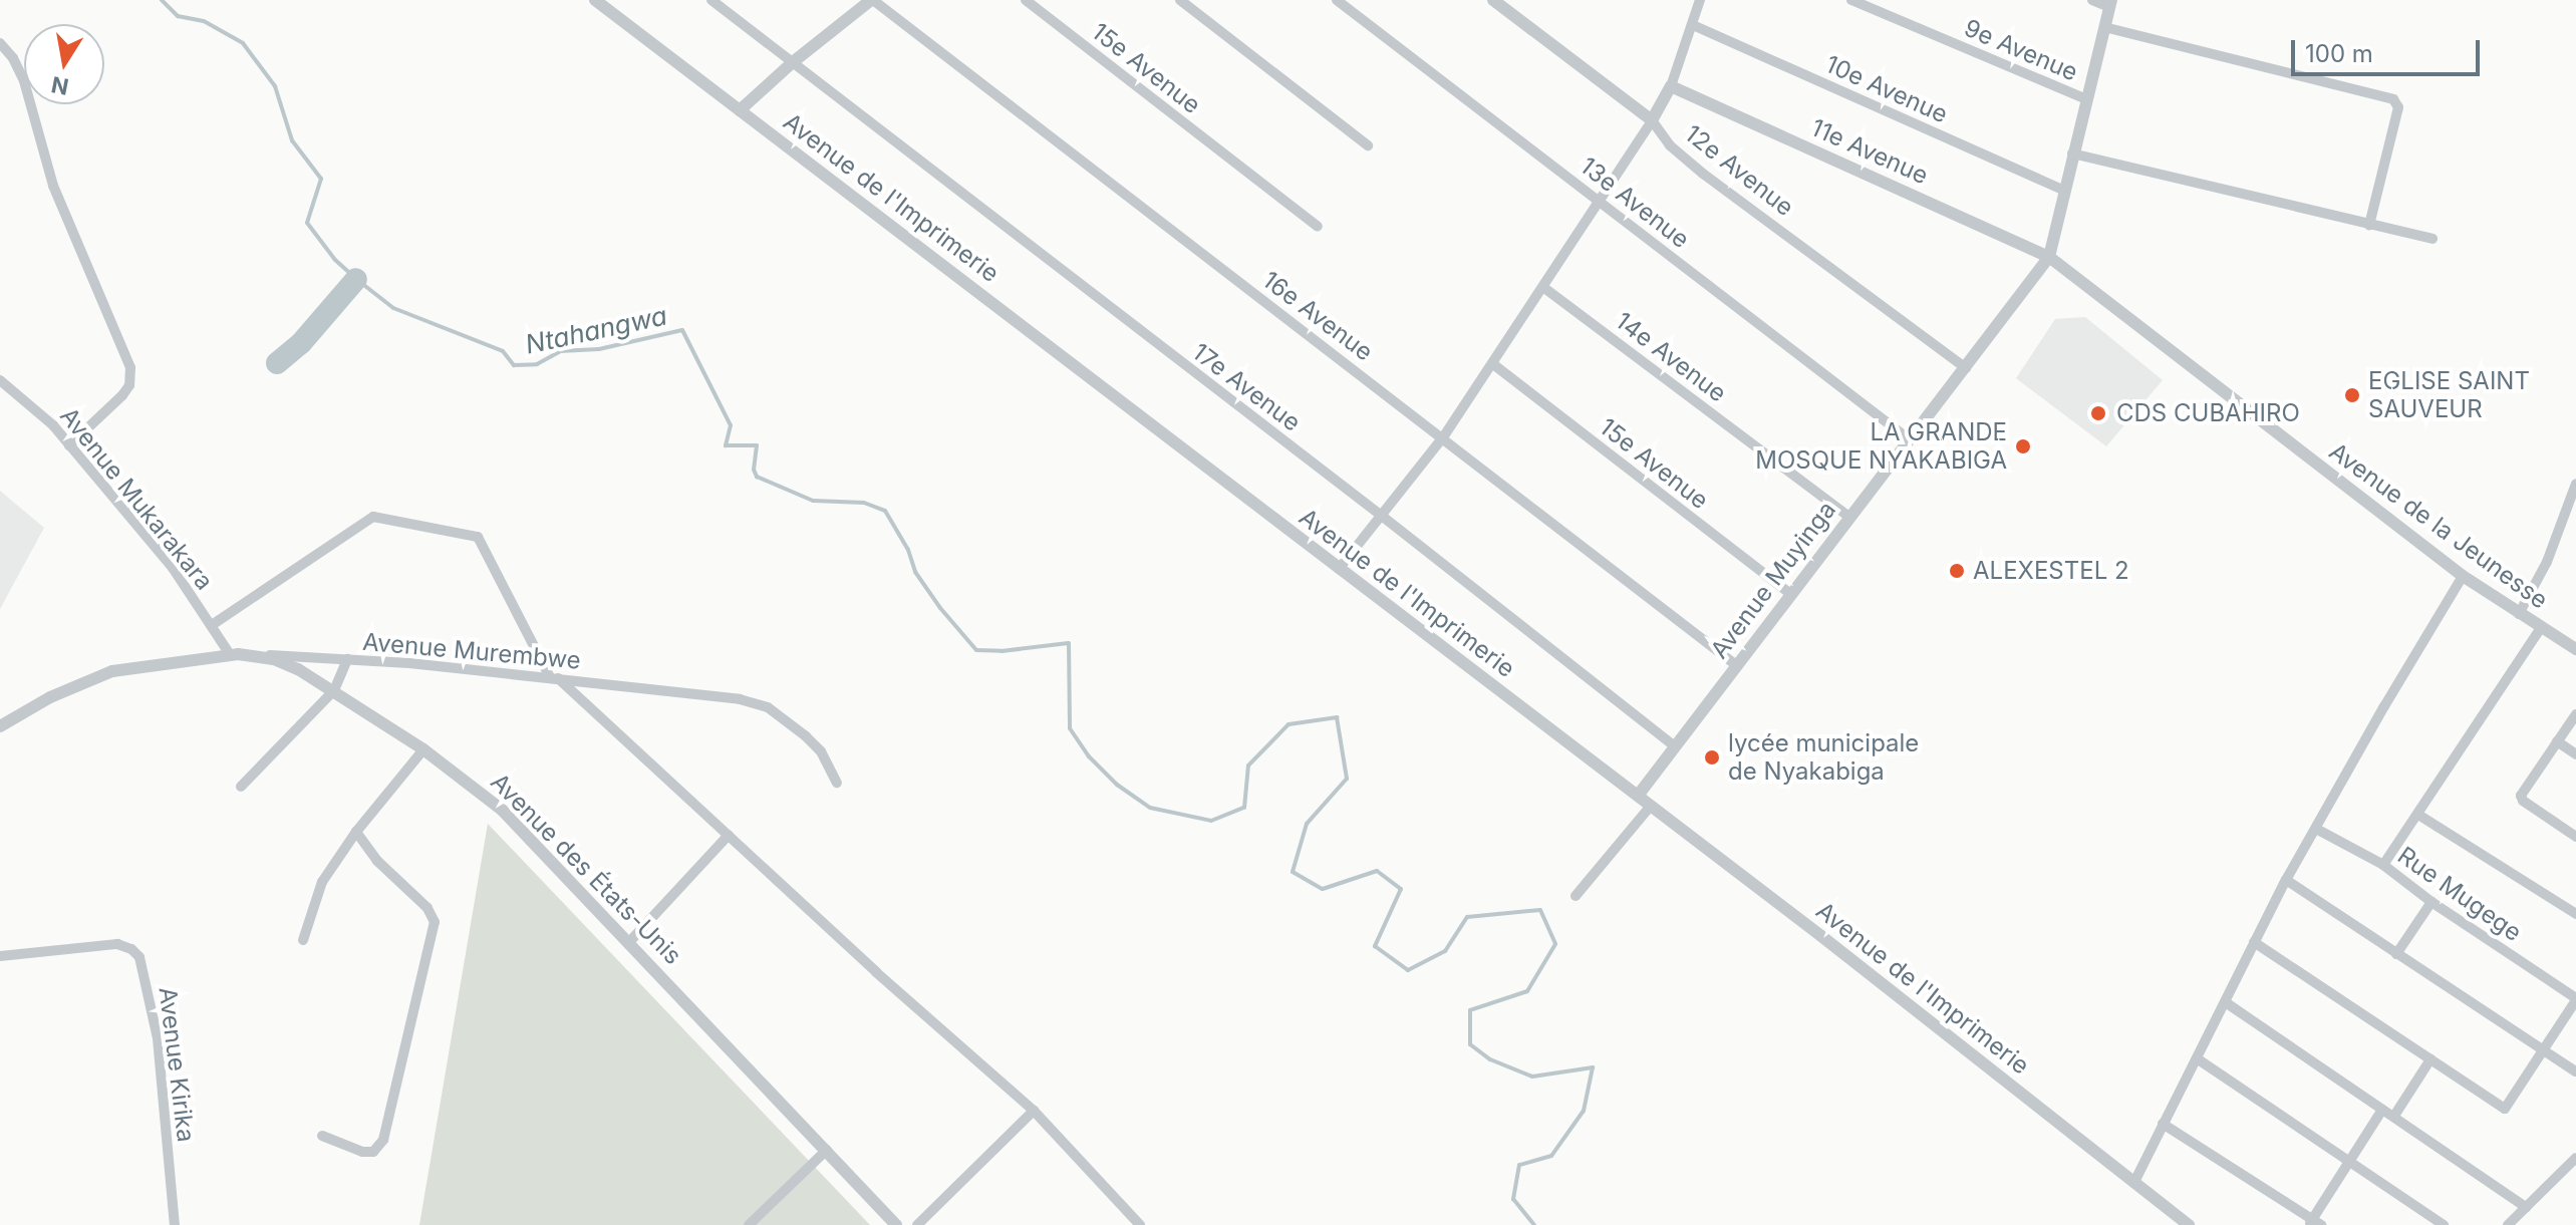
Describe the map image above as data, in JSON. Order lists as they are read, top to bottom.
{
  "streets": {
    "street": [
      "9e Avenue",
      "15e Avenue",
      "10e Avenue",
      "11e Avenue",
      "12e Avenue",
      "Avenue de l'Imprimerie",
      "13e Avenue",
      "16e Avenue",
      "14e Avenue",
      "17e Avenue",
      "Avenue Mukarakara",
      "Avenue de la Jeunesse",
      "Avenue Muyinga",
      "Avenue Murembwe",
      "Avenue des États-Unis",
      "Rue Mugege",
      "Avenue Kirika"
    ]
  },
  "crossings": [
    ["9e Avenue", "Avenue Muyinga"],
    ["15e Avenue", "Avenue Muyinga"],
    ["10e Avenue", "Avenue Muyinga"],
    ["11e Avenue", "Avenue de la Jeunesse"],
    ["11e Avenue", "Avenue Muyinga"],
    ["12e Avenue", "Avenue Muyinga"],
    ["Avenue de l'Imprimerie", "Avenue Muyinga"],
    ["13e Avenue", "Avenue Muyinga"],
    ["16e Avenue", "Avenue Muyinga"],
    ["14e Avenue", "Avenue Muyinga"],
    ["17e Avenue", "Avenue Muyinga"],
    ["Avenue Mukarakara", "Avenue des États-Unis"],
    ["Avenue de la Jeunesse", "Avenue Muyinga"],
    ["Avenue Murembwe", "Avenue des États-Unis"]
  ],
  "water": ["Ntahangwa"],
  "places": [
    "EGLISE SAINT SAUVEUR",
    "CDS CUBAHIRO",
    "LA GRANDE MOSQUE NYAKABIGA",
    "ALEXESTEL 2",
    "lycée municipale de Nyakabiga"
  ],
  "scale_bar": "100 m",
  "north": "bottom"
}
